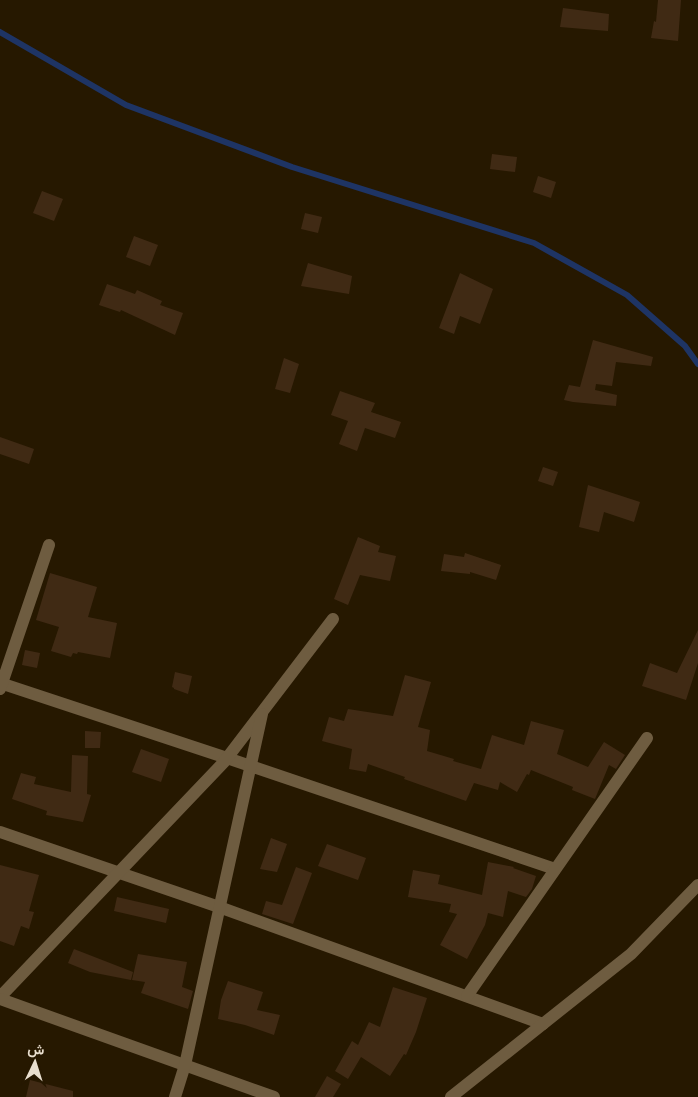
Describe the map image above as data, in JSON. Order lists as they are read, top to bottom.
{
  "north": "top"
}
